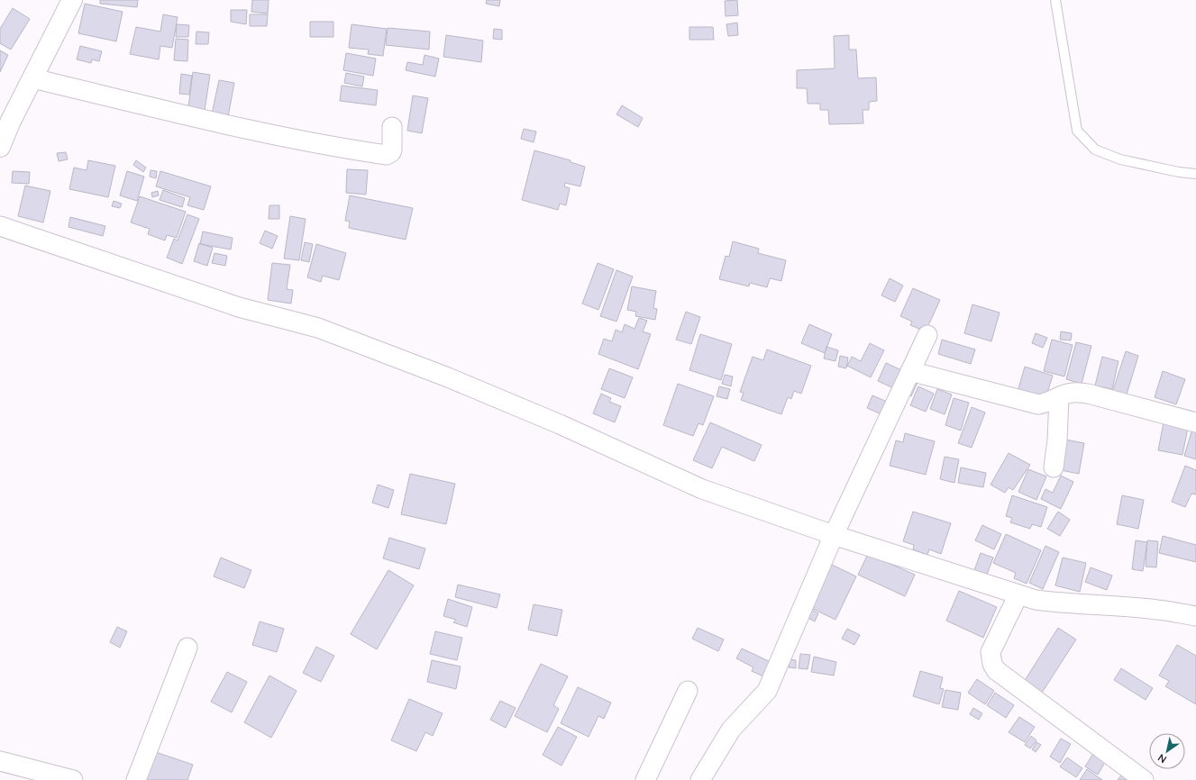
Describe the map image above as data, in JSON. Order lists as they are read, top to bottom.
{
  "north": "bottom left"
}
